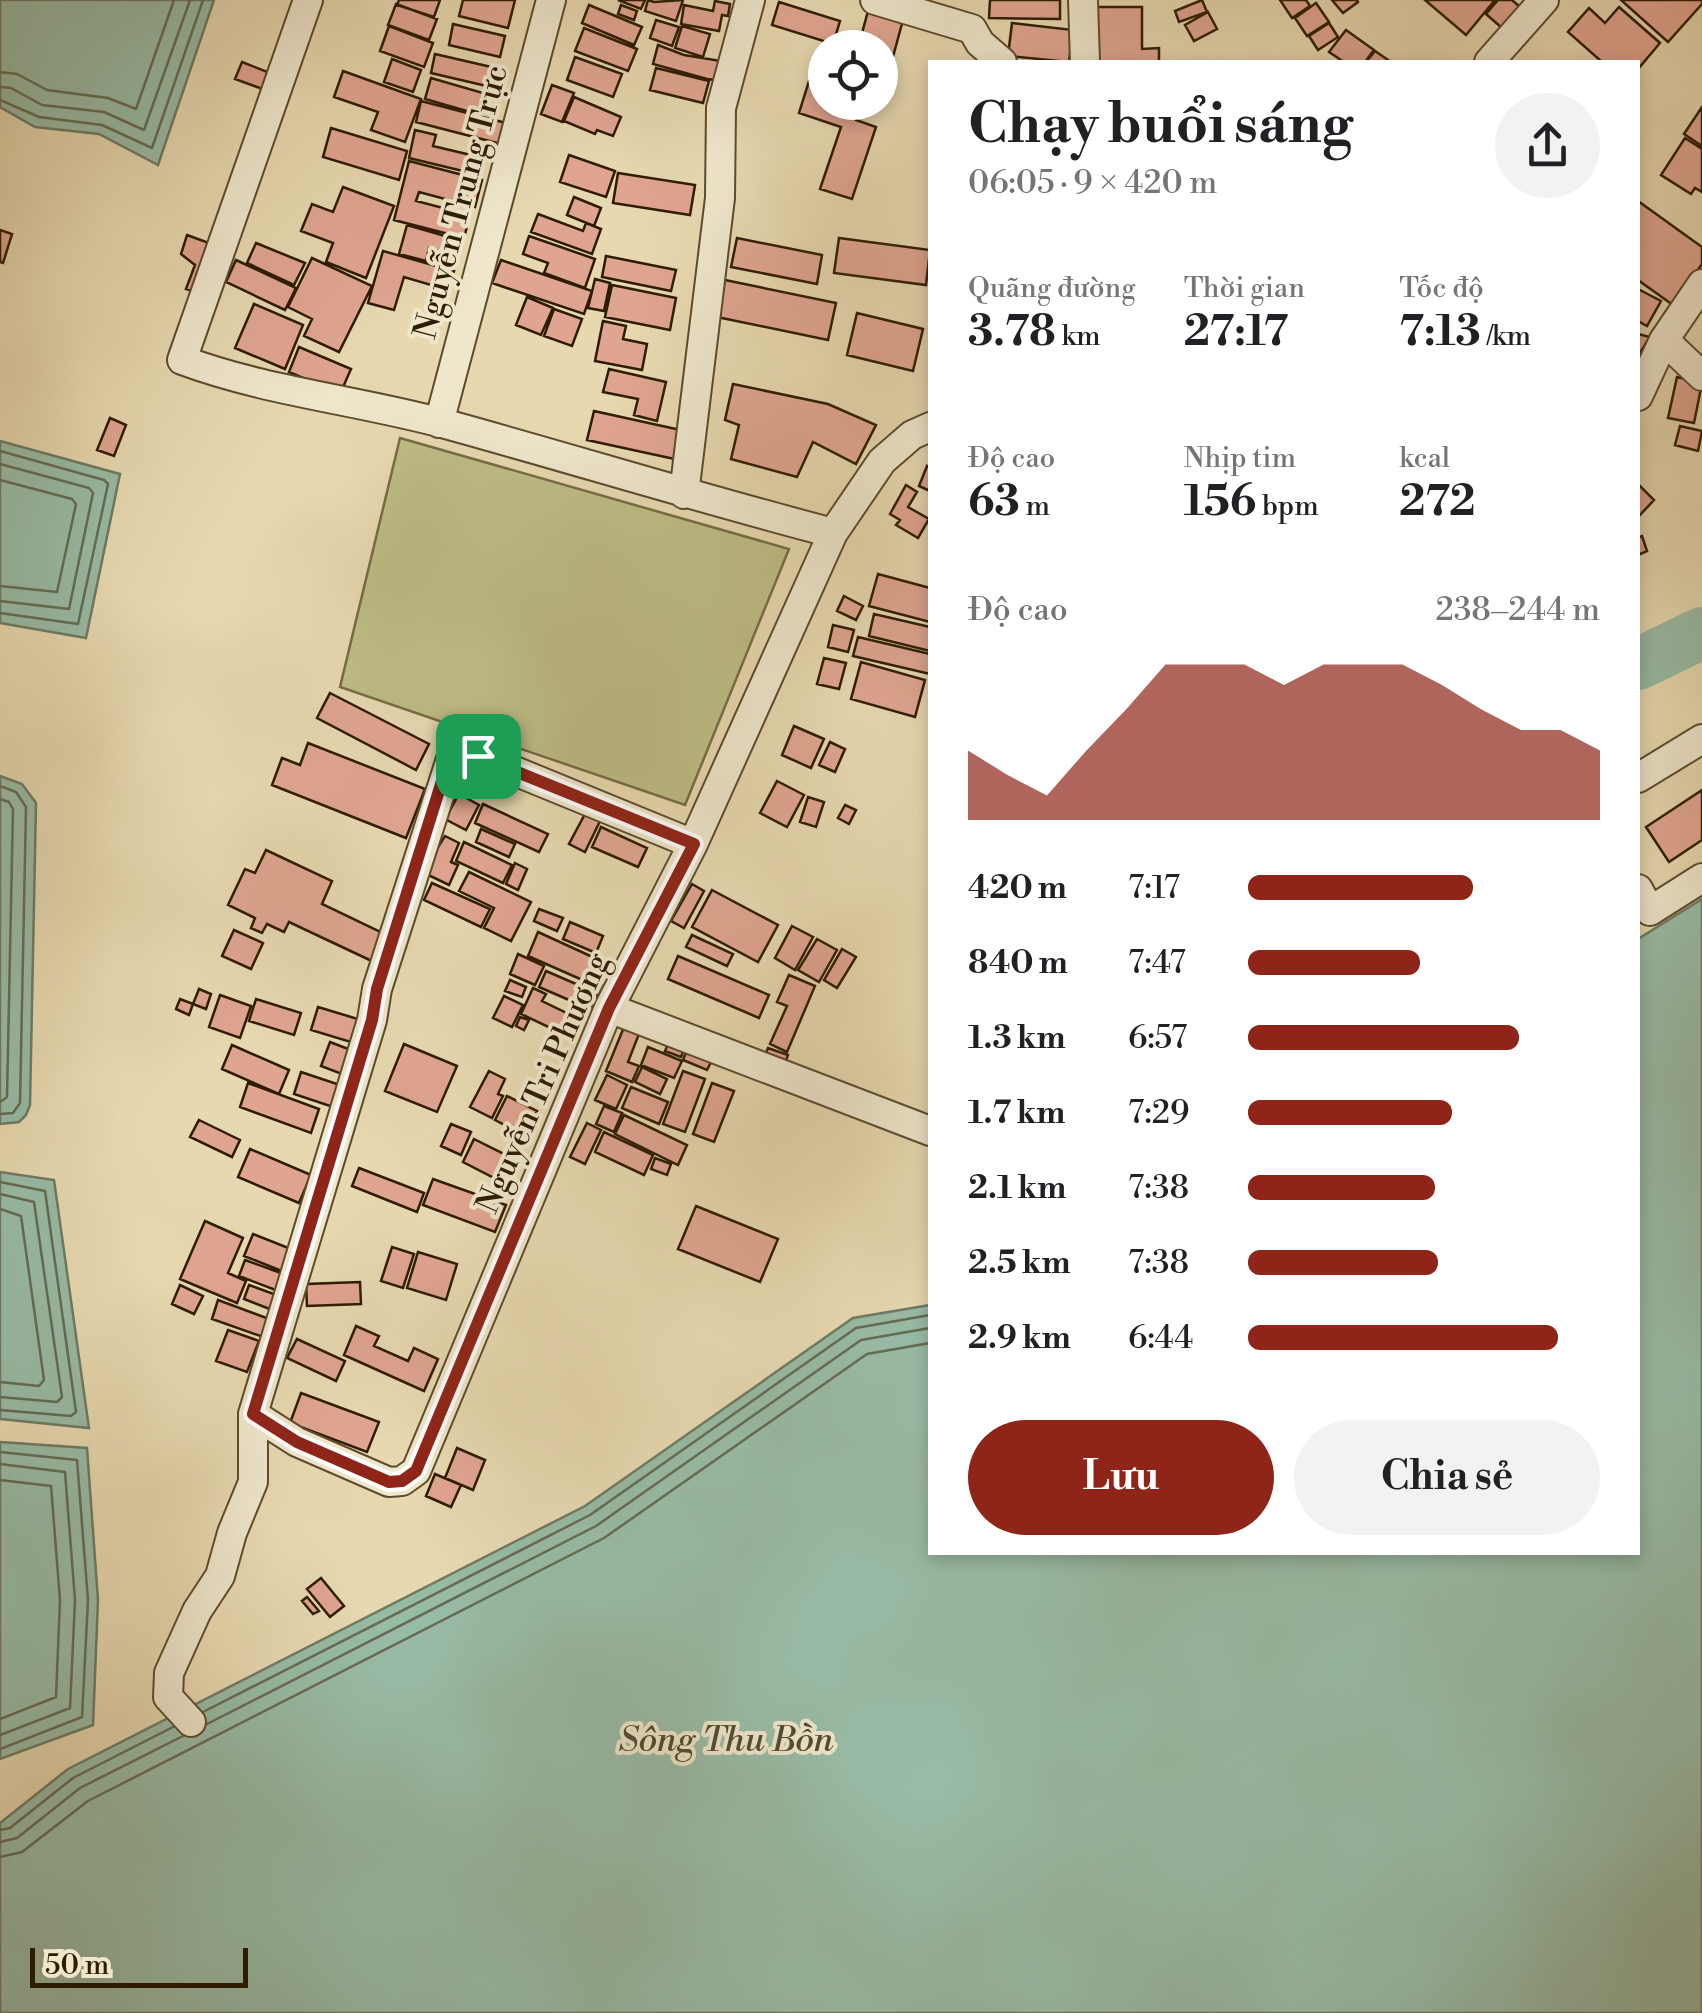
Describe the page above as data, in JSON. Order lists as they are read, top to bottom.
{
  "streets": {
    "street": ["Nguyễn Trung Trực", "Nguyễn Tri Phương"]
  },
  "water": ["Sông Thu Bồn"],
  "scale_bar": "50 m",
  "page": {
    "heading": ["Chạy buổi sáng", "06:05 · 9 × 420 m"],
    "stats": [
      ["Quãng đường", "3.78 km"],
      ["Thời gian", "27:17"],
      ["Tốc độ", "7:13 /km"],
      ["Độ cao", "63 m"],
      ["Nhịp tim", "156 bpm"],
      ["kcal", "272"]
    ],
    "chart": ["Độ cao", "238–244 m"],
    "list": [
      {
        "name": "420 m",
        "note": "7:17"
      },
      {
        "name": "840 m",
        "note": "7:47"
      },
      {
        "name": "1.3 km",
        "note": "6:57"
      },
      {
        "name": "1.7 km",
        "note": "7:29"
      },
      {
        "name": "2.1 km",
        "note": "7:38"
      },
      {
        "name": "2.5 km",
        "note": "7:38"
      },
      {
        "name": "2.9 km",
        "note": "6:44"
      }
    ],
    "buttons": ["Lưu", "Chia sẻ"],
    "scale": "50 m"
  }
}
